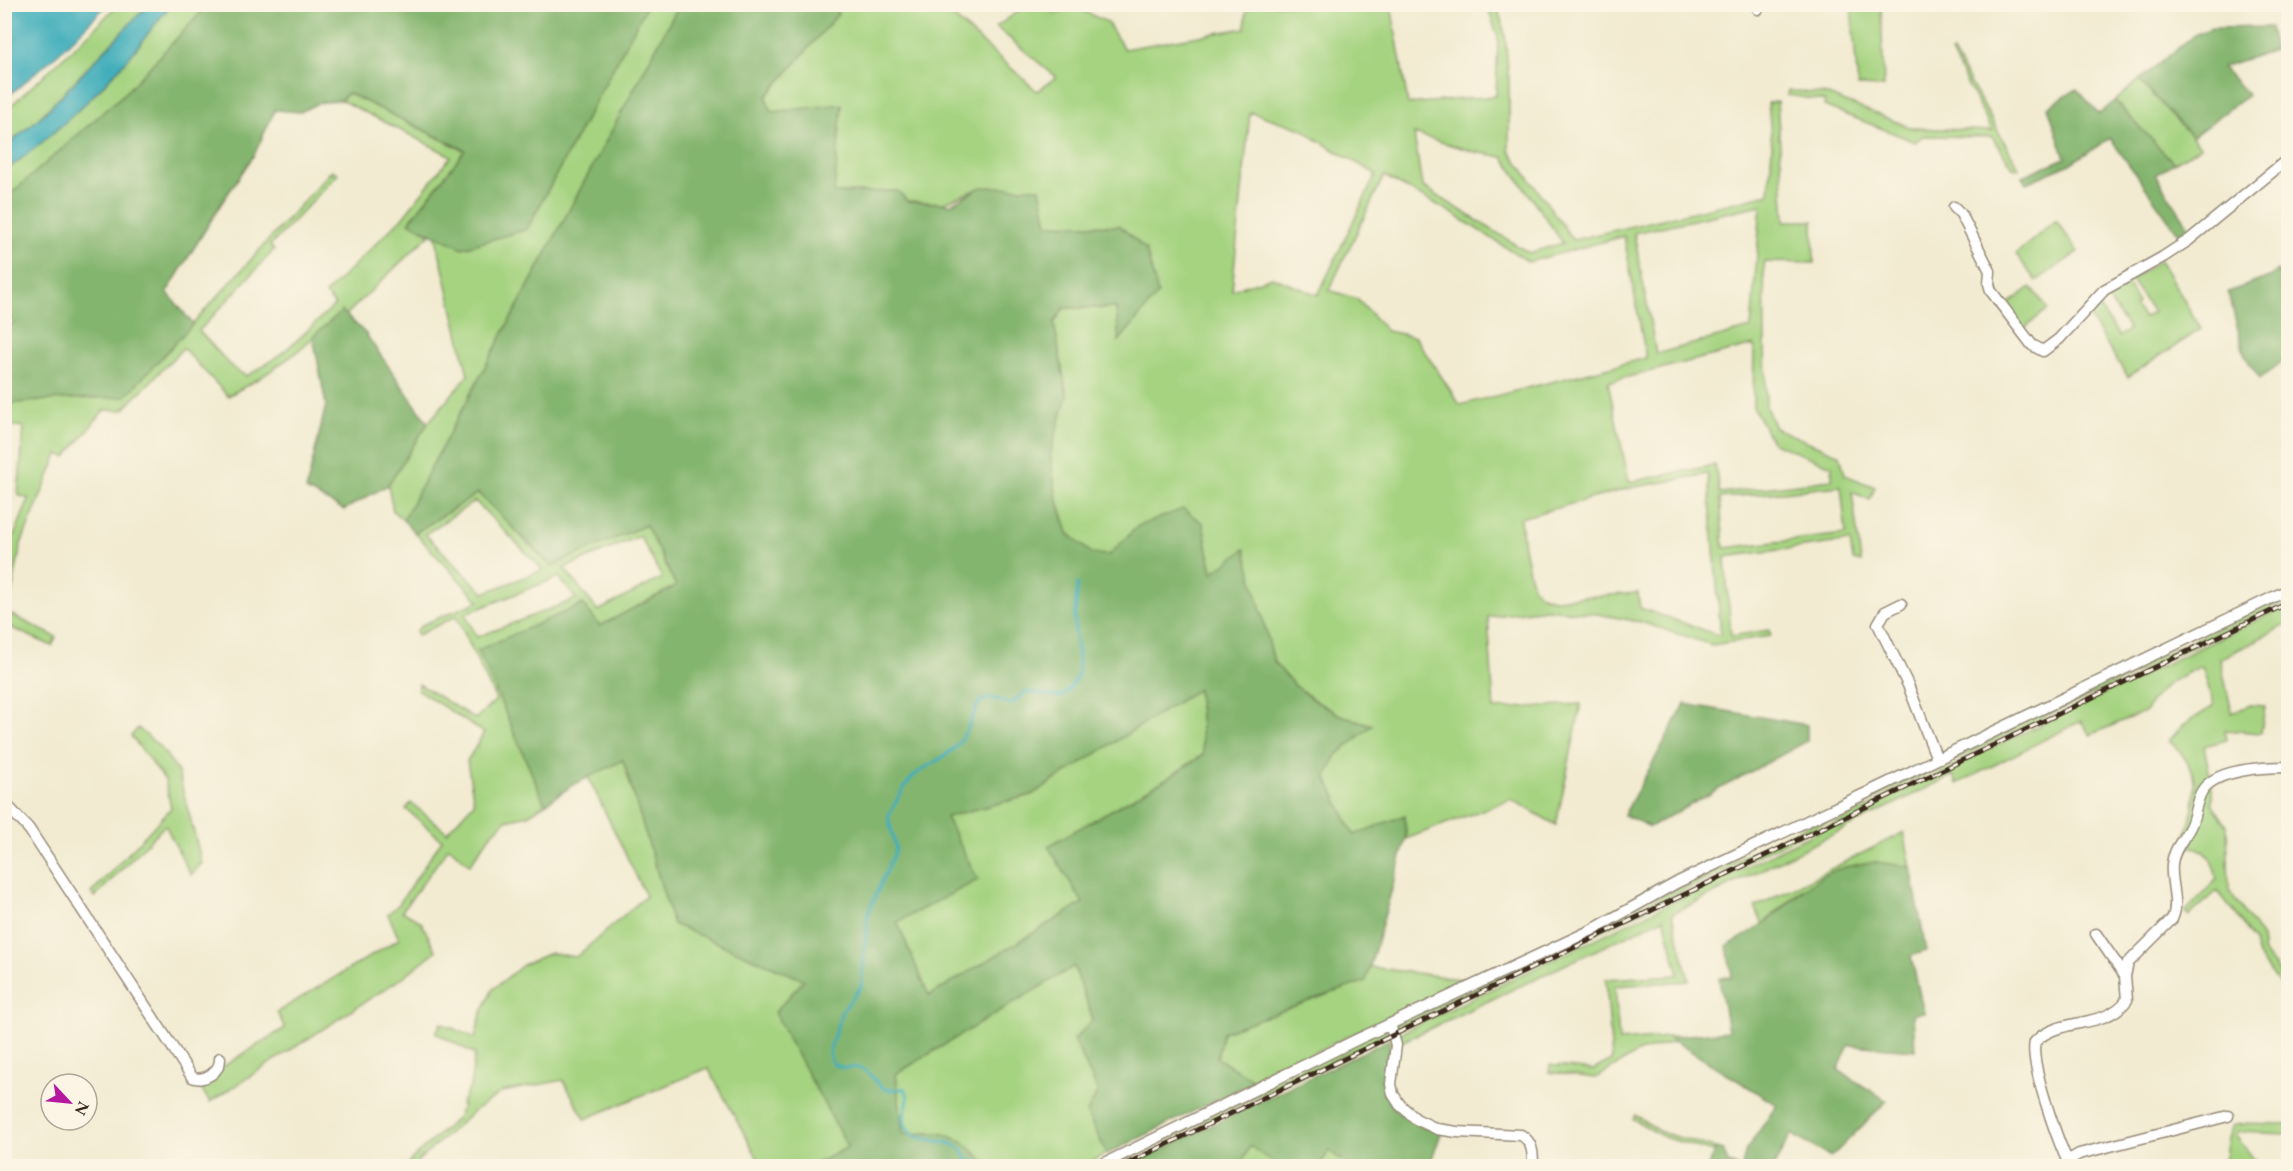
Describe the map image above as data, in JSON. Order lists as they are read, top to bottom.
{
  "north": "bottom right"
}
